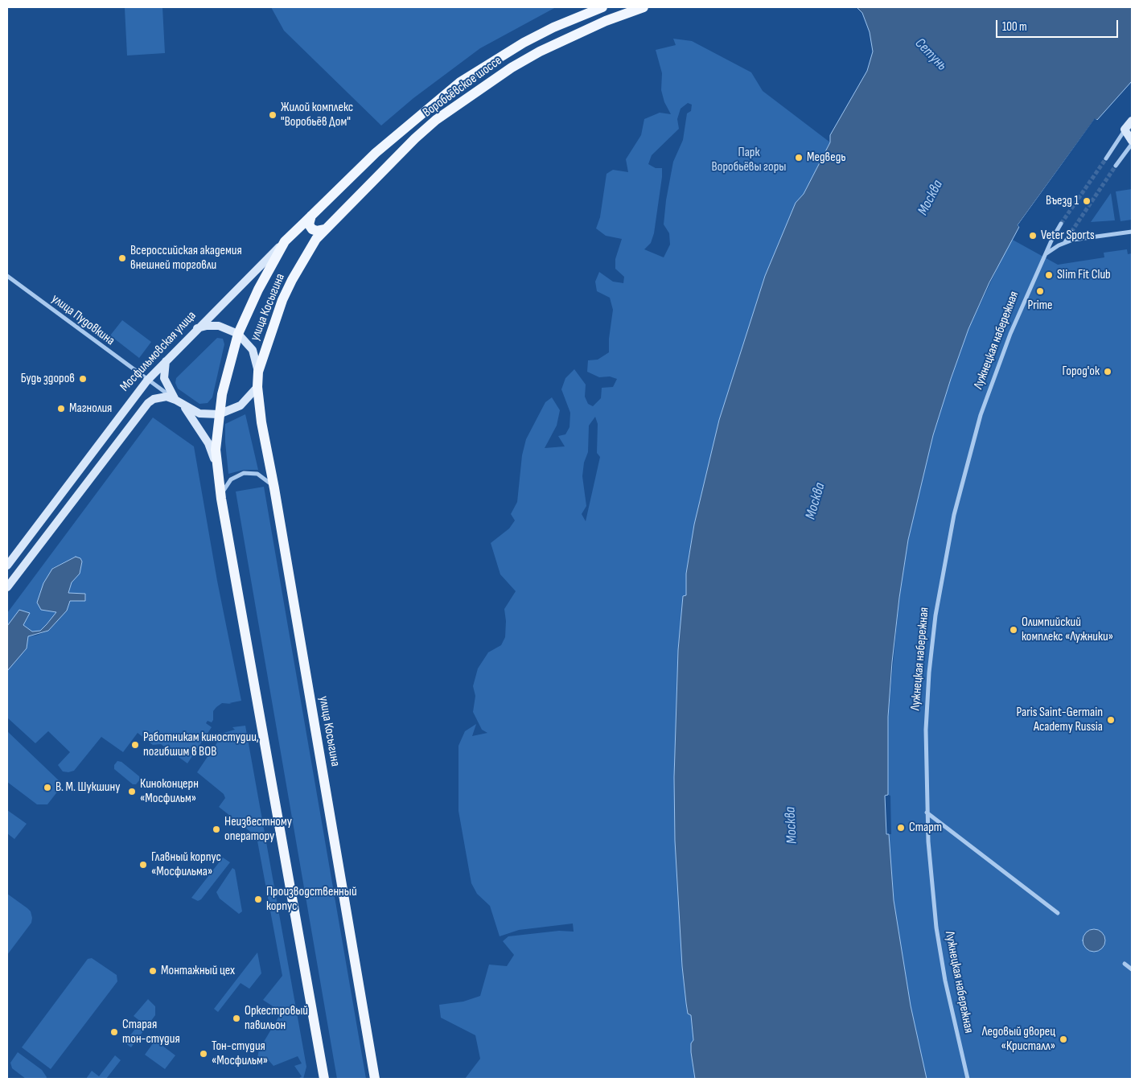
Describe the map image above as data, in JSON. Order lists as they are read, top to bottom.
{
  "streets": {
    "main road": ["Воробьёвское шоссе", "улица Косыгина", "Мосфильмовская улица"],
    "street": ["улица Пудовкина", "Лужнецкая набережная"]
  },
  "crossings": [
    ["Воробьёвское шоссе", "улица Косыгина"],
    ["Воробьёвское шоссе", "Мосфильмовская улица"],
    ["улица Косыгина", "Мосфильмовская улица"],
    ["улица Пудовкина", "Мосфильмовская улица"]
  ],
  "water": ["Сетунь", "Москва"],
  "parks": ["Парк Воробьёвы горы"],
  "places": [
    "Жилой комплекс \"Воробьёв Дом\"",
    "Медведь",
    "Въезд 1",
    "Veter Sports",
    "Всероссийская академия внешней торговли",
    "Slim Fit Club",
    "Prime",
    "Город'ок",
    "Будь здоров",
    "Магнолия",
    "Олимпийский комплекс «Лужники»",
    "Paris Saint-Germain Academy Russia",
    "Работникам киностудии, погибшим в ВОВ",
    "В. М. Шукшину",
    "Киноконцерн «Мосфильм»",
    "Старт",
    "Неизвестному оператору",
    "Главный корпус «Мосфильма»",
    "Производственный корпус",
    "Монтажный цех",
    "Оркестровый павильон",
    "Старая тон-студия",
    "Ледовый дворец «Кристалл»",
    "Тон-студия «Мосфильм»"
  ],
  "scale_bar": "100 m"
}
